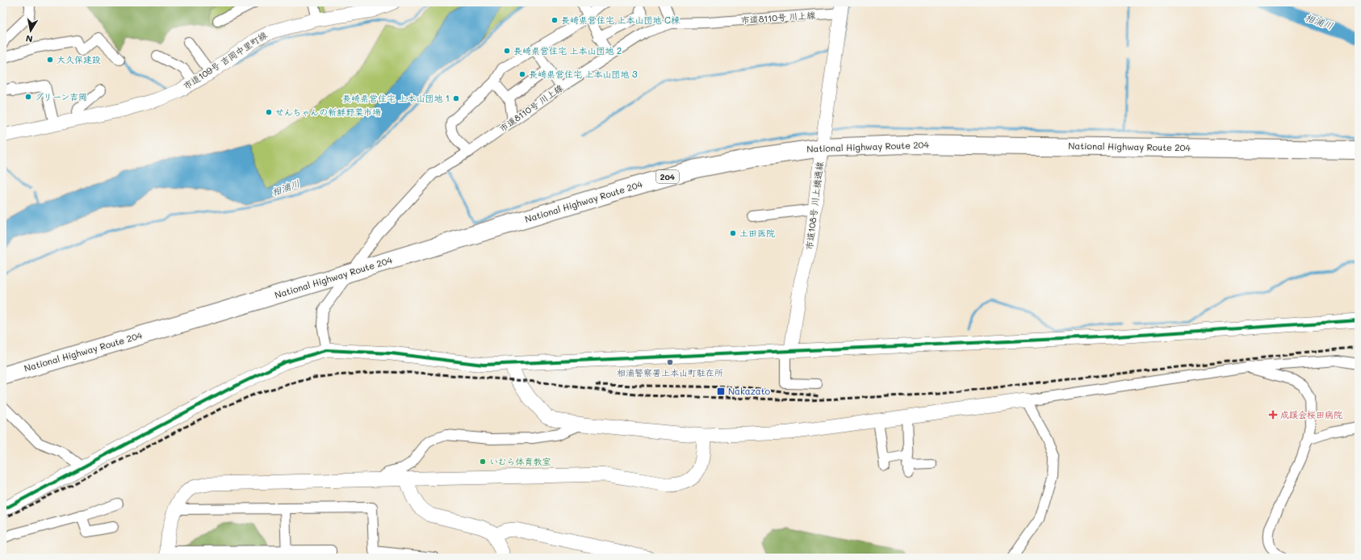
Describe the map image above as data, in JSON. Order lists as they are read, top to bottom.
{
  "streets": {
    "highway": ["National Highway Route 204", "204"],
    "street": ["市道8110号 川上線", "市道109号 吉岡中里町線", "市道108号 川上橋通線"]
  },
  "crossings": [
    ["市道8110号 川上線", "National Highway Route 204"],
    ["市道8110号 川上線", "市道108号 川上橋通線"],
    ["National Highway Route 204", "市道108号 川上橋通線"]
  ],
  "water": ["相浦川"],
  "places": {
    "other": [
      "長崎県営住宅 上本山団地 C棟",
      "長崎県営住宅 上本山団地 2",
      "大久保建設",
      "長崎県営住宅 上本山団地 3",
      "グリーン吉岡",
      "長崎県営住宅 上本山団地 1",
      "せんちゃんの新鮮野菜市場",
      "土田医院",
      "相浦警察署上本山町駐在所",
      "いむら体育教室"
    ],
    "transit": ["Nakazato"],
    "health": ["成蹊会桜田病院"]
  },
  "north": "bottom"
}
